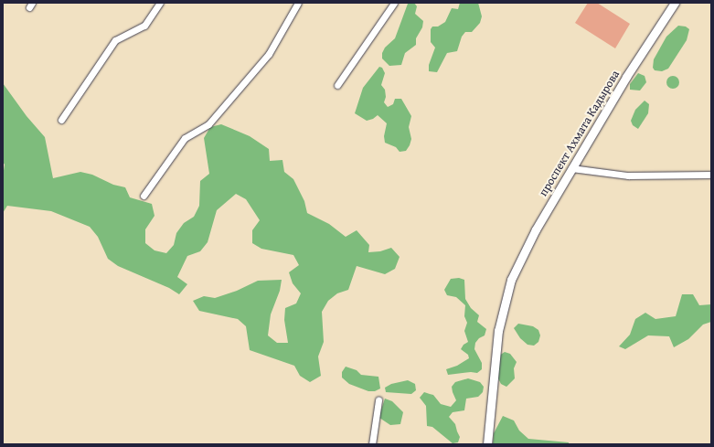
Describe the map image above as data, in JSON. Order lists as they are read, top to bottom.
{
  "streets": {
    "street": ["проспект Ахмата Кадырова"]
  }
}
